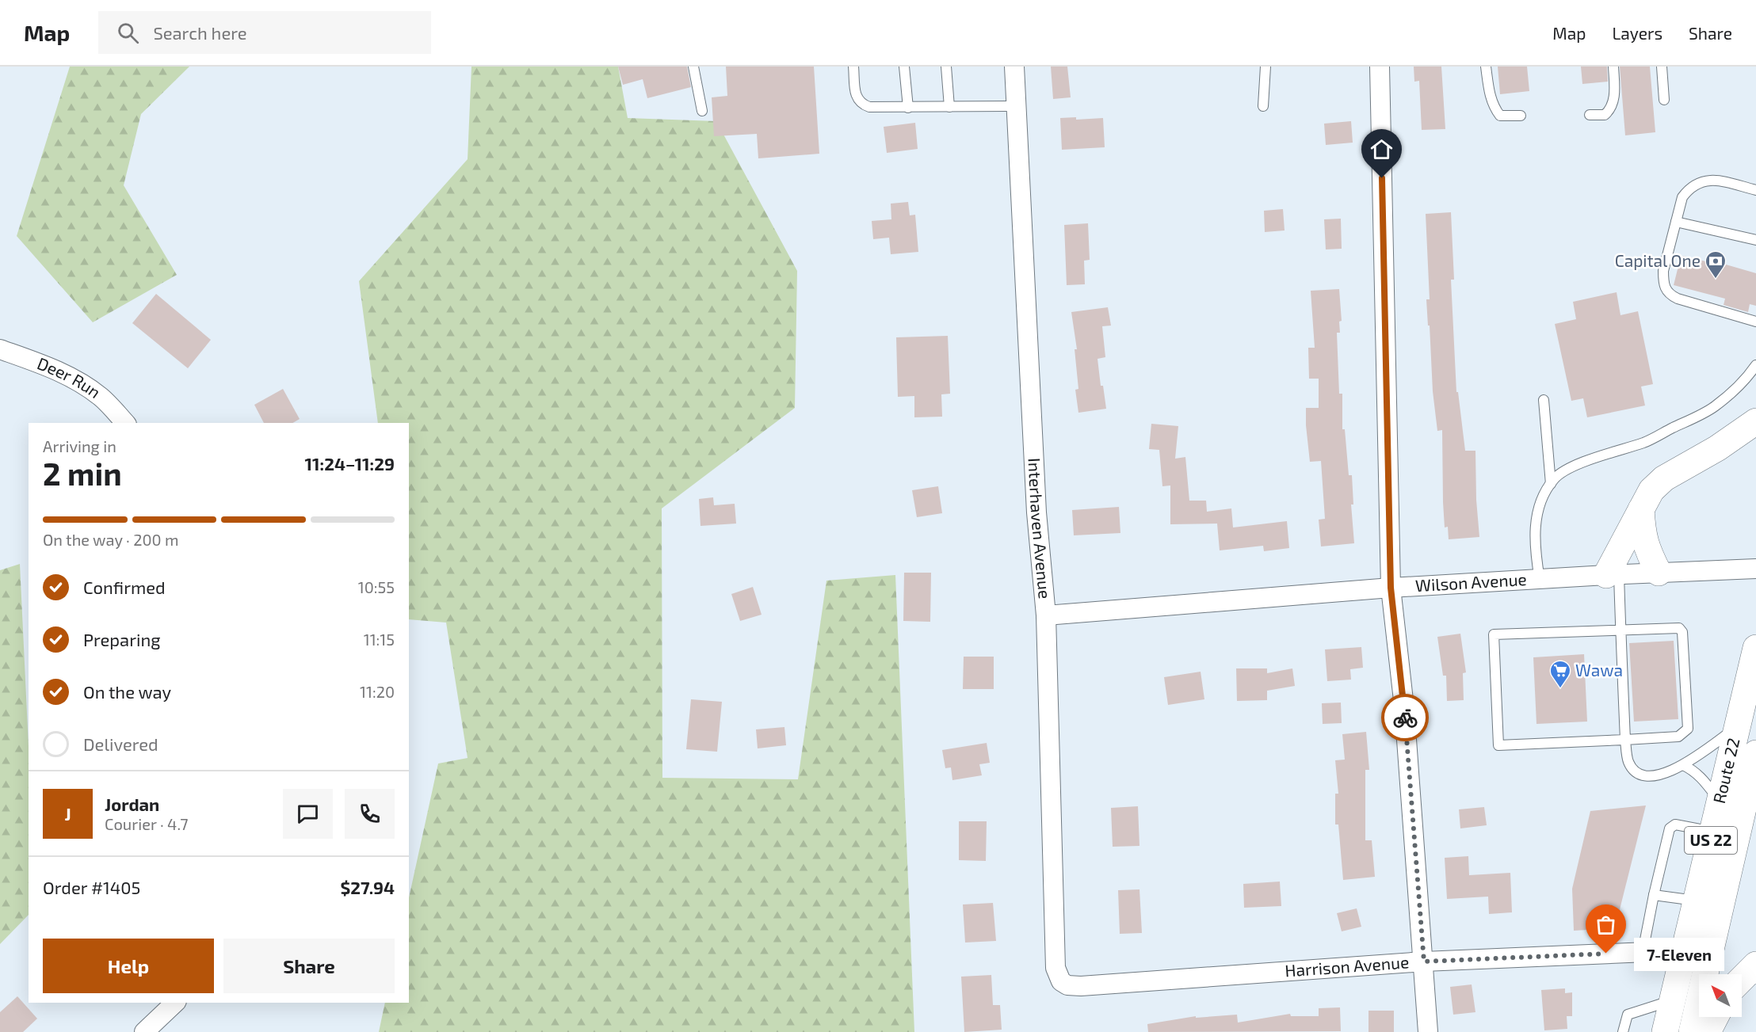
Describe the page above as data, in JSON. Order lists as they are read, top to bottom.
{
  "streets": {
    "highway": ["Route 22", "US 22"],
    "street": [
      "Deer Run",
      "Interhaven Avenue",
      "Wilson Avenue",
      "Harrison Avenue"
    ]
  },
  "crossings": [
    ["Interhaven Avenue", "Wilson Avenue"],
    ["Interhaven Avenue", "Harrison Avenue"],
    ["Route 22", "Harrison Avenue"]
  ],
  "places": {
    "bank": ["Capital One"],
    "supermarket": ["Wawa"],
    "other": ["7-Eleven"]
  },
  "north": "top left",
  "page": {
    "header": "Map",
    "search": "Search here",
    "nav": ["Map", "Layers", "Share"],
    "heading": ["2 min", "Arriving in", "11:24–11:29"],
    "panel": [
      "Jordan",
      "Courier · 4.7",
      "Order #1405",
      "$27.94"
    ],
    "bar": "On the way · 200 m",
    "list": [
      ["Confirmed", "10:55"],
      ["Preparing", "11:15"],
      ["On the way", "11:20"],
      "Delivered"
    ],
    "round": "J",
    "buttons": ["Help", "Share"],
    "bubble": "7-Eleven"
  }
}
